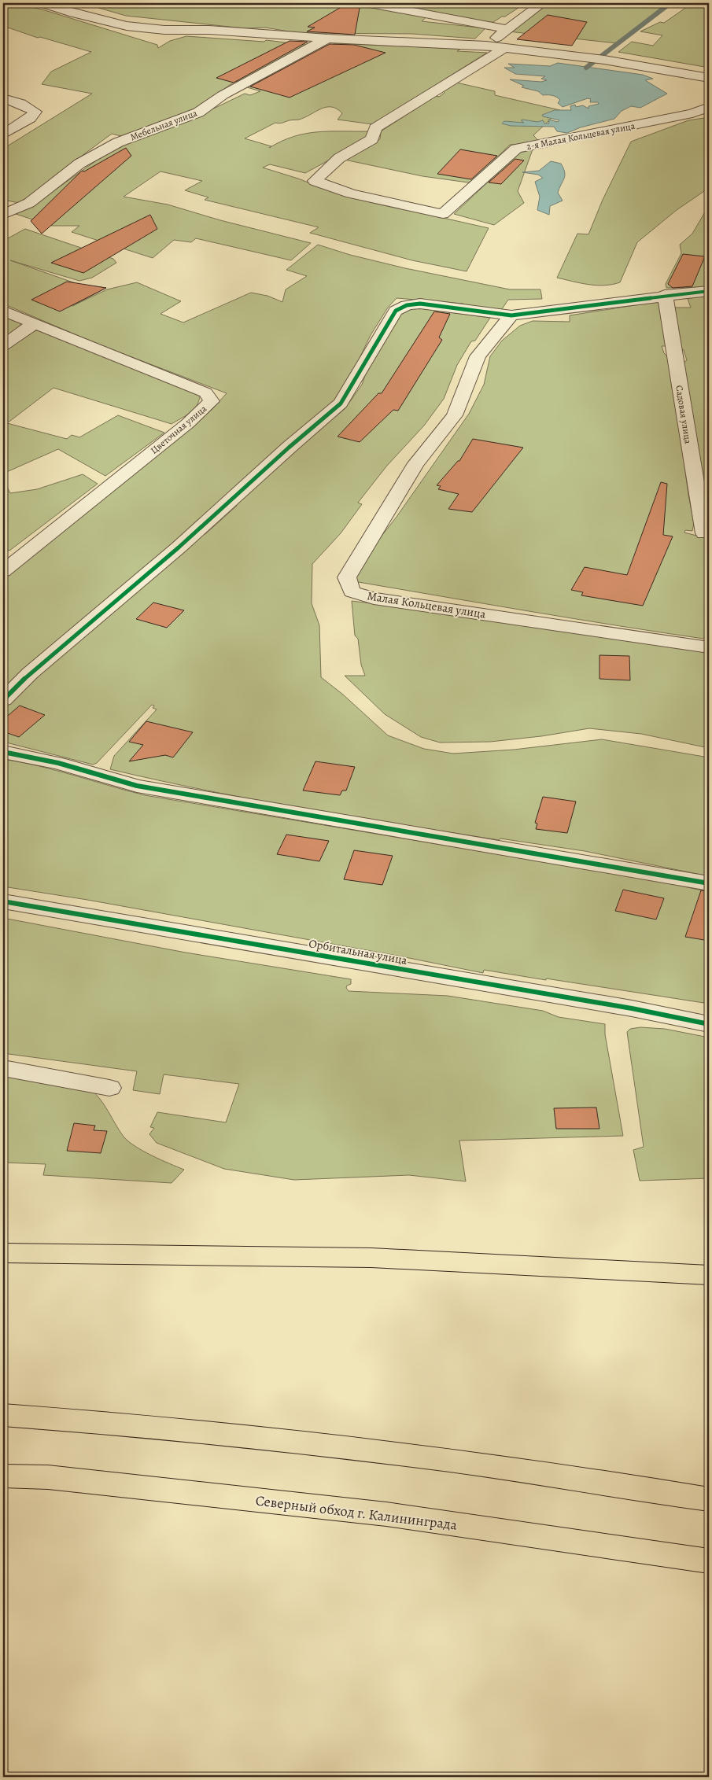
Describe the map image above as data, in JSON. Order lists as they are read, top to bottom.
{
  "streets": {
    "main road": ["Северный обход г. Калининграда"],
    "street": [
      "Мебельная улица",
      "2-я Малая Кольцевая улица",
      "Садовая улица",
      "Цветочная улица",
      "Малая Кольцевая улица",
      "Орбитальная улица"
    ]
  }
}
